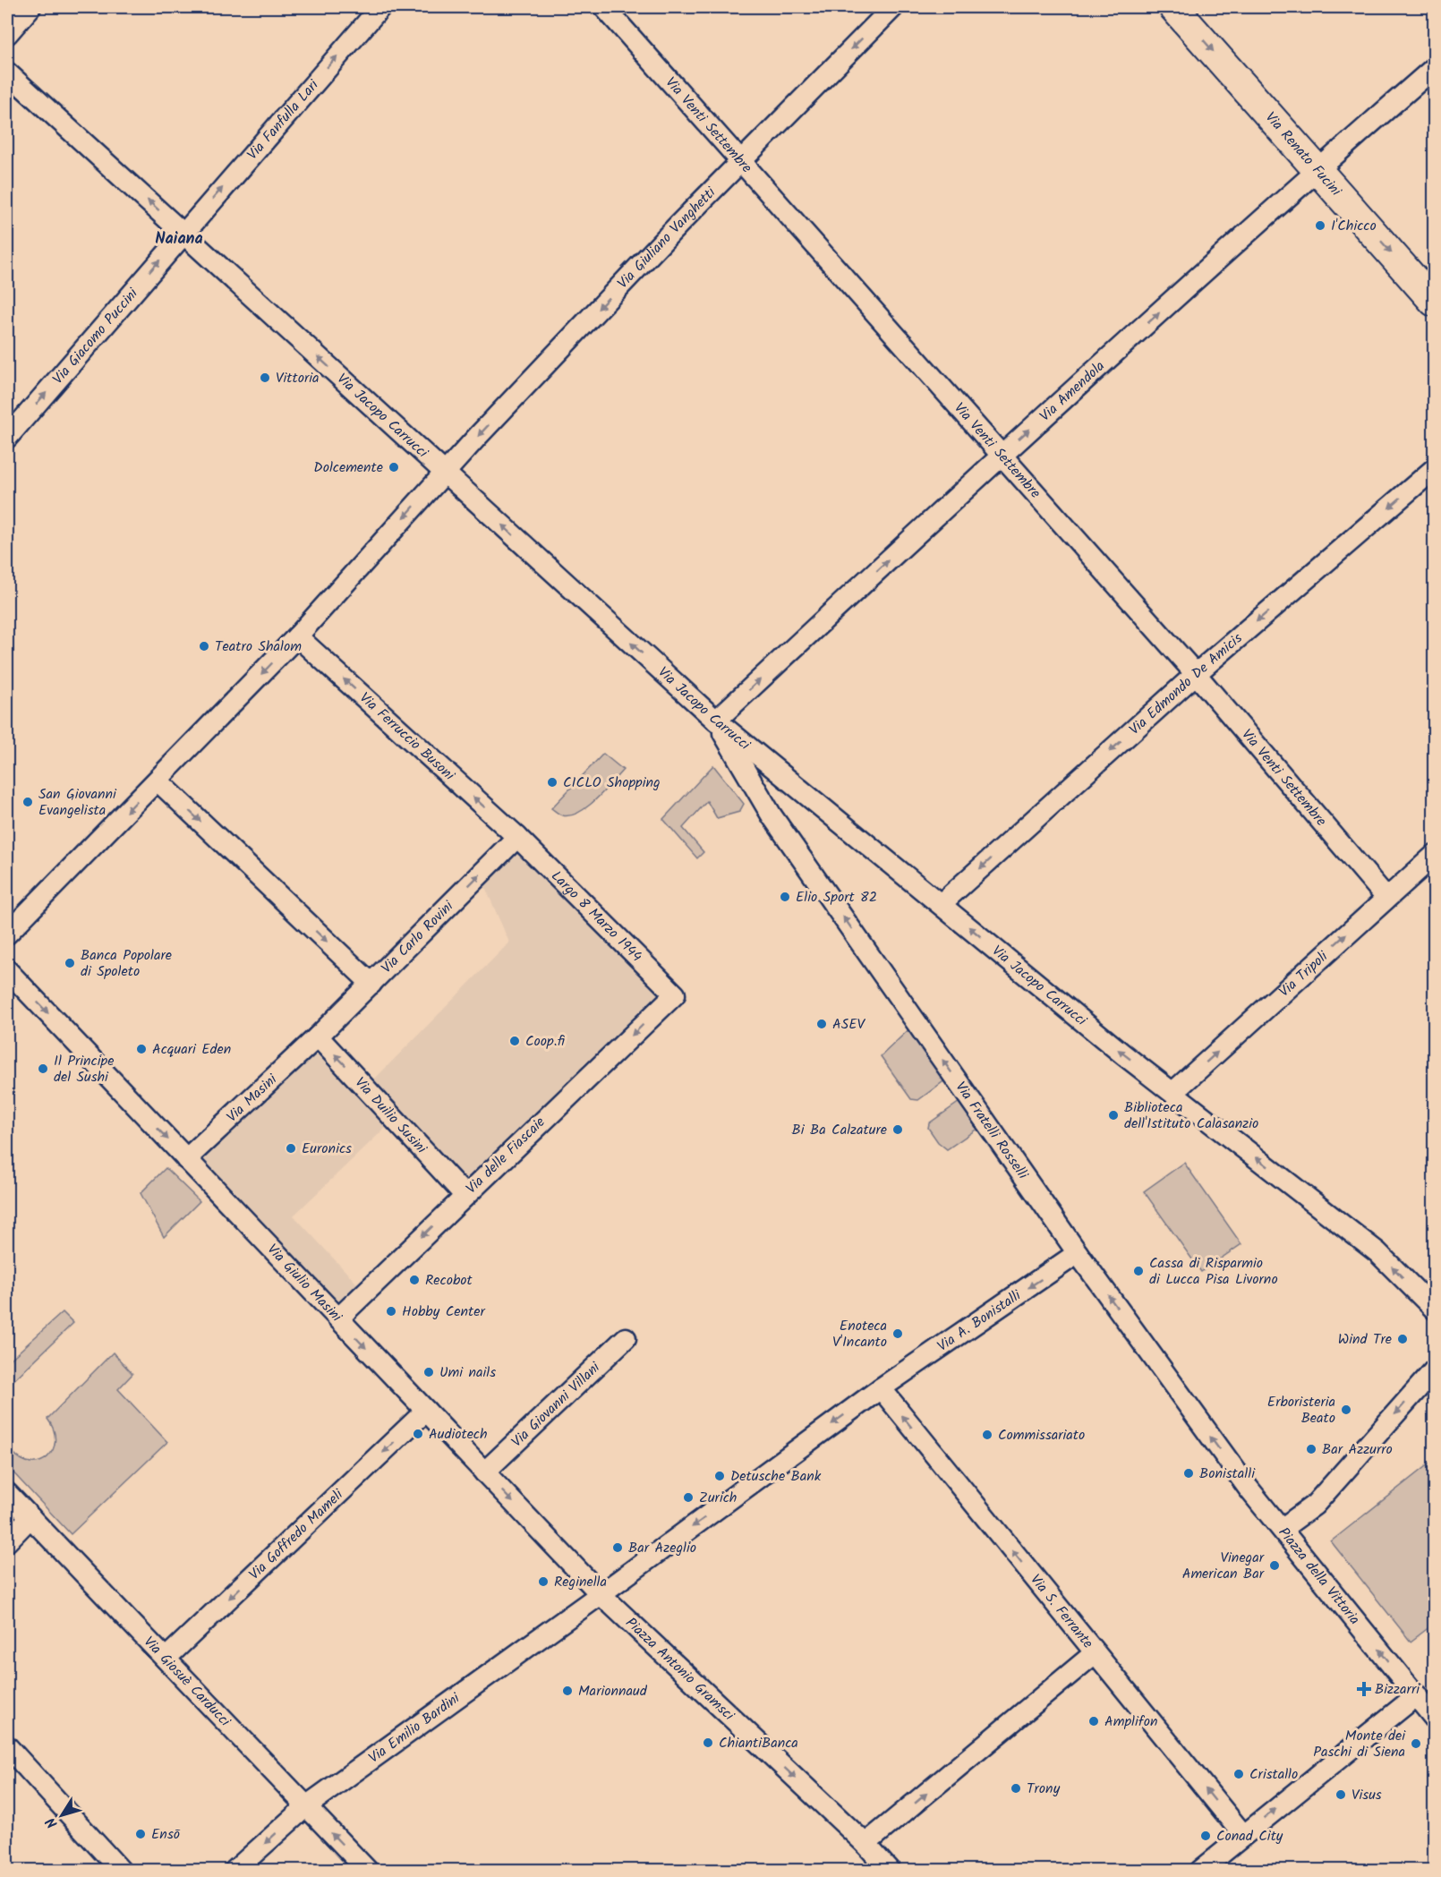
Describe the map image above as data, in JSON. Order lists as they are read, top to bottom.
{
  "streets": {
    "main road": ["Via Renato Fucini"],
    "street": [
      "Via Fanfulla Lari",
      "Via Venti Settembre",
      "Via Giuliano Vanghetti",
      "Via Giacomo Puccini",
      "Via Amendola",
      "Via Jacopo Carrucci",
      "Via Edmondo De Amicis",
      "Via Ferruccio Busoni",
      "Largo 8 Marzo 1944",
      "Via Carlo Rovini",
      "Via Tripoli",
      "Via Masini",
      "Via Duilio Susini",
      "Via Fratelli Rosselli",
      "Via delle Fiascaie",
      "Via Giulio Masini",
      "Via A. Bonistalli",
      "Via Giovanni Villani",
      "Via Goffredo Mameli",
      "Piazza della Vittoria",
      "Via S. Ferrante",
      "Piazza Antonio Gramsci",
      "Via Giosuè Carducci",
      "Via Emilio Bardini"
    ]
  },
  "crossings": [
    ["Via Fanfulla Lari", "Via Giacomo Puccini"],
    ["Via Fanfulla Lari", "Via Jacopo Carrucci"],
    ["Via Venti Settembre", "Via Giuliano Vanghetti"],
    ["Via Venti Settembre", "Via Amendola"],
    ["Via Venti Settembre", "Via Edmondo De Amicis"],
    ["Via Venti Settembre", "Via Tripoli"],
    ["Via Renato Fucini", "Via Amendola"],
    ["Via Giuliano Vanghetti", "Via Jacopo Carrucci"],
    ["Via Giacomo Puccini", "Via Jacopo Carrucci"],
    ["Via Amendola", "Via Jacopo Carrucci"],
    ["Via Amendola", "Via Fratelli Rosselli"],
    ["Via Jacopo Carrucci", "Via Edmondo De Amicis"],
    ["Via Jacopo Carrucci", "Via Tripoli"],
    ["Via Jacopo Carrucci", "Via Fratelli Rosselli"],
    ["Via Ferruccio Busoni", "Largo 8 Marzo 1944"],
    ["Via Ferruccio Busoni", "Via Carlo Rovini"],
    ["Largo 8 Marzo 1944", "Via Carlo Rovini"],
    ["Largo 8 Marzo 1944", "Via delle Fiascaie"],
    ["Via Carlo Rovini", "Via Masini"],
    ["Via Carlo Rovini", "Via Duilio Susini"],
    ["Via Masini", "Via Duilio Susini"],
    ["Via Masini", "Via Giulio Masini"],
    ["Via Duilio Susini", "Via delle Fiascaie"],
    ["Via Fratelli Rosselli", "Via A. Bonistalli"],
    ["Via Fratelli Rosselli", "Piazza della Vittoria"],
    ["Via delle Fiascaie", "Via Giulio Masini"],
    ["Via Giulio Masini", "Via Giovanni Villani"],
    ["Via Giulio Masini", "Via Goffredo Mameli"],
    ["Via Giulio Masini", "Piazza Antonio Gramsci"],
    ["Via Giulio Masini", "Via Emilio Bardini"],
    ["Via A. Bonistalli", "Via S. Ferrante"],
    ["Via Goffredo Mameli", "Via Giosuè Carducci"],
    ["Piazza Antonio Gramsci", "Via Emilio Bardini"],
    ["Via Giosuè Carducci", "Via Emilio Bardini"]
  ],
  "one_way": [
    "Via Fanfulla Lari",
    "Via Renato Fucini",
    "Via Giuliano Vanghetti",
    "Via Giacomo Puccini",
    "Via Amendola",
    "Via Jacopo Carrucci",
    "Via Edmondo De Amicis",
    "Via Ferruccio Busoni",
    "Via Carlo Rovini",
    "Via Tripoli",
    "Via Duilio Susini",
    "Via Fratelli Rosselli",
    "Via delle Fiascaie",
    "Via Giulio Masini",
    "Via A. Bonistalli",
    "Via Goffredo Mameli",
    "Via S. Ferrante",
    "Piazza Antonio Gramsci"
  ],
  "districts": ["Naiana"],
  "places": {
    "other": [
      "I'Chicco",
      "Vittoria",
      "Dolcemente",
      "Teatro Shalom",
      "CICLO Shopping",
      "San Giovanni Evangelista",
      "Elio Sport 82",
      "Banca Popolare di Spoleto",
      "ASEV",
      "Coop.fi",
      "Acquari Eden",
      "Il Principe del Sushi",
      "Biblioteca dell'Istituto Calasanzio",
      "Bi Ba Calzature",
      "Euronics",
      "Cassa di Risparmio di Lucca Pisa Livorno",
      "Recobot",
      "Hobby Center",
      "Enoteca V'Incanto",
      "Wind Tre",
      "Umi nails",
      "Erboristeria Beato",
      "Audiotech",
      "Commissariato",
      "Bar Azzurro",
      "Bonistalli",
      "Detusche Bank",
      "Zurich",
      "Bar Azeglio",
      "Vinegar American Bar",
      "Reginella",
      "Marionnaud",
      "Amplifon",
      "ChiantiBanca",
      "Monte dei Paschi di Siena",
      "Cristallo",
      "Trony",
      "Visus",
      "Ensō",
      "Conad City"
    ],
    "health": ["Bizzarri"]
  },
  "north": "bottom left"
}
